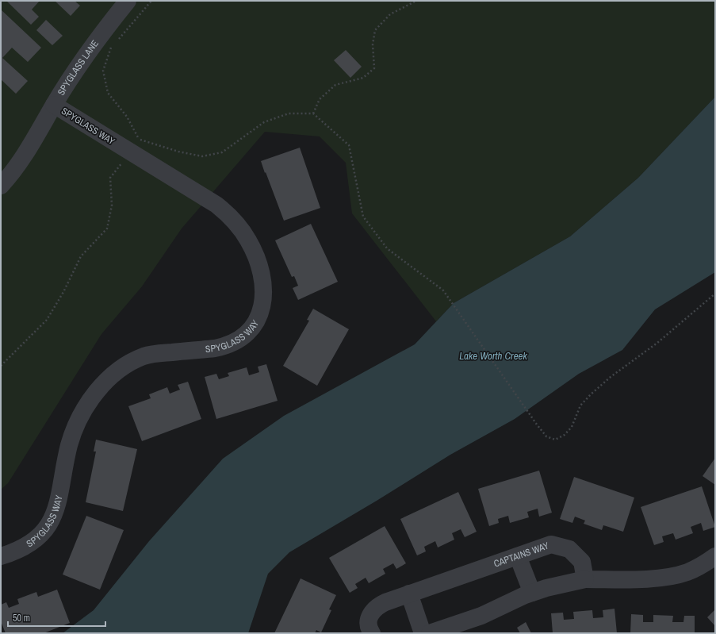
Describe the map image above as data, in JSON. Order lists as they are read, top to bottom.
{
  "streets": {
    "street": ["SPYGLASS LANE", "SPYGLASS WAY", "CAPTAINS WAY"]
  },
  "crossings": [
    ["SPYGLASS LANE", "SPYGLASS WAY"]
  ],
  "water": ["Lake Worth Creek"],
  "scale_bar": "50 m"
}
